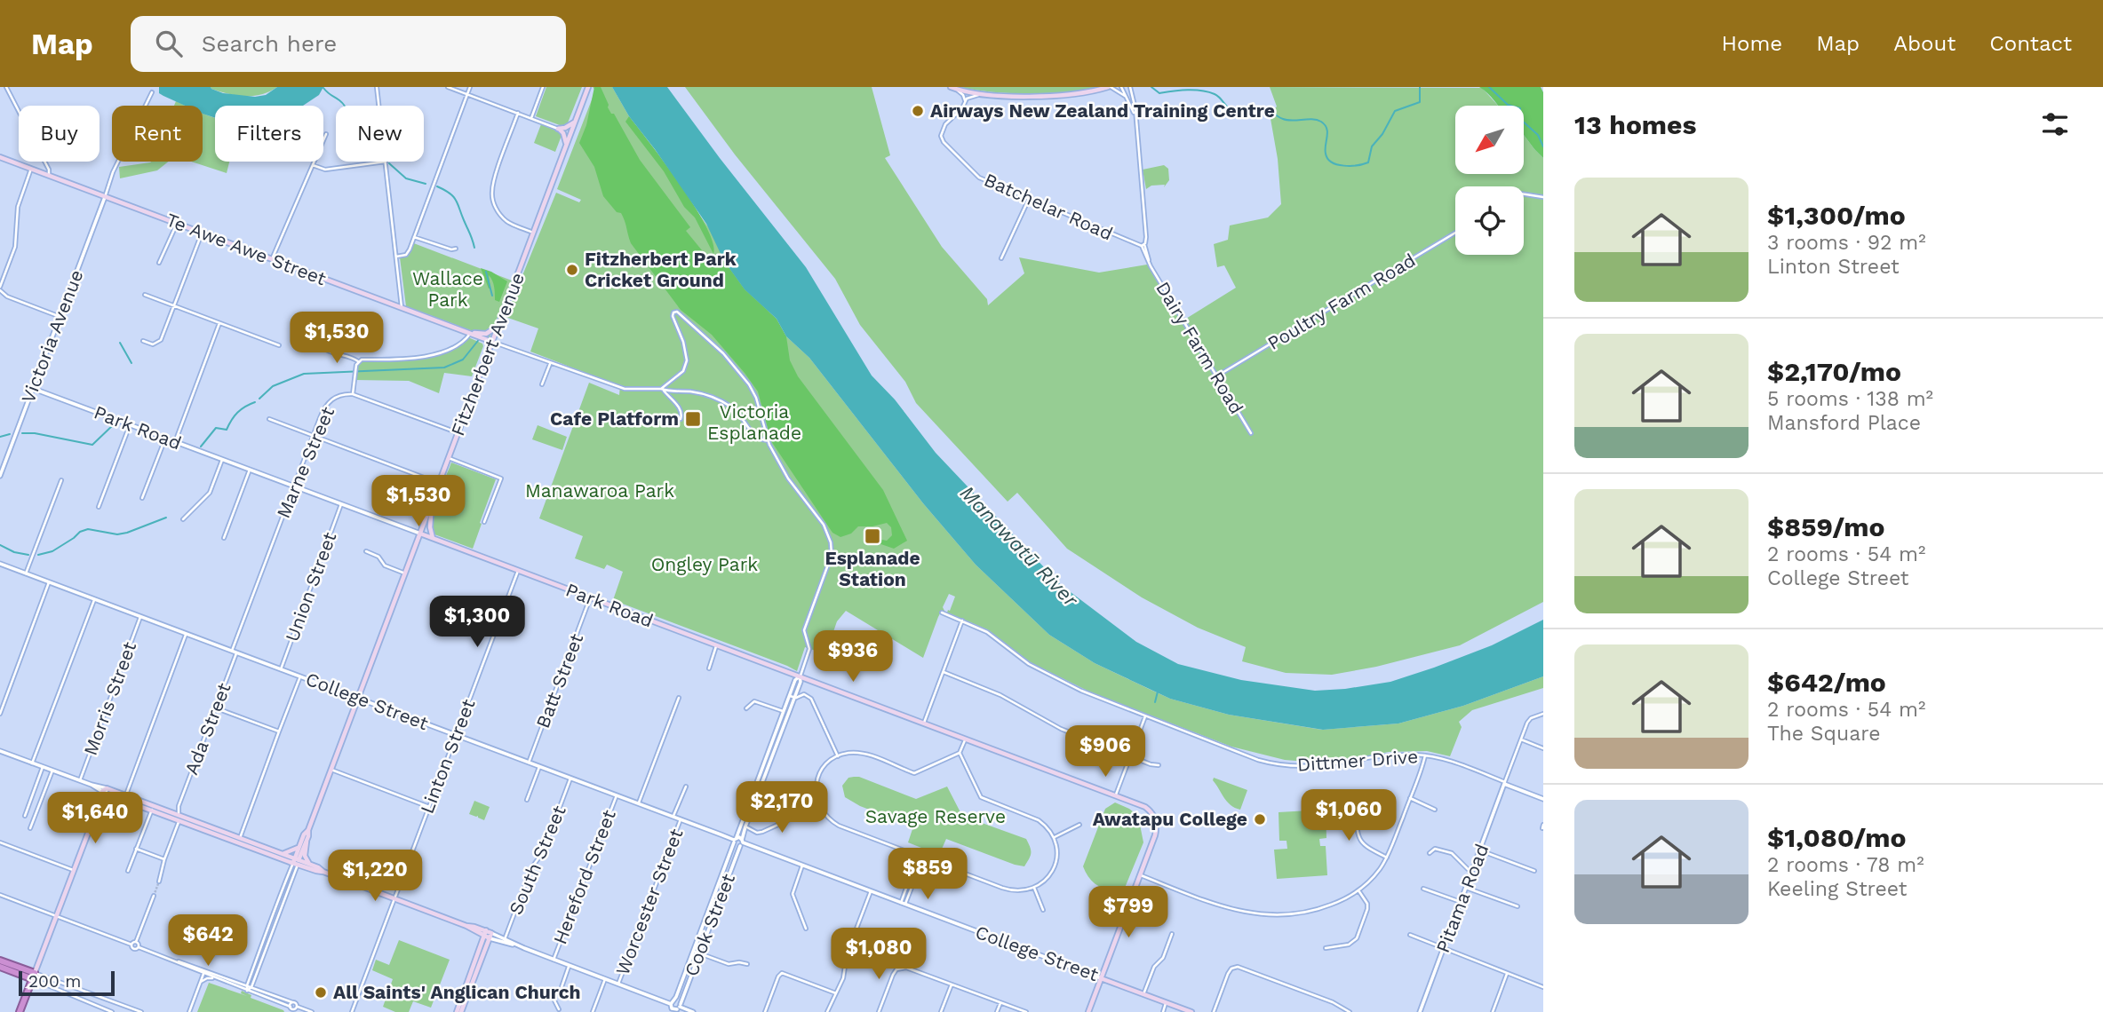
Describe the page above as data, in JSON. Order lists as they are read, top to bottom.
{
  "streets": {
    "main road": [
      "Te Awe Awe Street",
      "Fitzherbert Avenue",
      "Park Road",
      "College Street"
    ],
    "street": [
      "Batchelar Road",
      "Poultry Farm Road",
      "Victoria Avenue",
      "Dairy Farm Road",
      "Marne Street",
      "Union Street",
      "Batt Street",
      "Morris Street",
      "Ada Street",
      "Linton Street",
      "Dittmer Drive",
      "South Street",
      "Hereford Street",
      "Pitama Road",
      "Worcester Street",
      "Cook Street"
    ]
  },
  "crossings": [
    ["Batchelar Road", "Dairy Farm Road"],
    ["Te Awe Awe Street", "Victoria Avenue"],
    ["Te Awe Awe Street", "Fitzherbert Avenue"],
    ["Poultry Farm Road", "Dairy Farm Road"],
    ["Victoria Avenue", "Park Road"],
    ["Fitzherbert Avenue", "Park Road"],
    ["Fitzherbert Avenue", "Marne Street"],
    ["Fitzherbert Avenue", "College Street"],
    ["Park Road", "Marne Street"],
    ["Park Road", "Union Street"],
    ["Park Road", "Batt Street"],
    ["Park Road", "Linton Street"],
    ["Park Road", "Cook Street"],
    ["Marne Street", "College Street"],
    ["Marne Street", "Ada Street"],
    ["Union Street", "College Street"],
    ["Batt Street", "College Street"],
    ["Morris Street", "College Street"],
    ["College Street", "Ada Street"],
    ["College Street", "Linton Street"],
    ["College Street", "South Street"],
    ["College Street", "Hereford Street"],
    ["College Street", "Worcester Street"],
    ["College Street", "Cook Street"],
    ["Dittmer Drive", "Pitama Road"]
  ],
  "water": ["Manawatū River"],
  "parks": [
    "Wallace Park",
    "Victoria Esplanade",
    "Manawaroa Park",
    "Ongley Park",
    "Savage Reserve"
  ],
  "places": {
    "other": [
      "Airways New Zealand Training Centre",
      "Fitzherbert Park Cricket Ground",
      "Awatapu College",
      "All Saints' Anglican Church"
    ],
    "transit": ["Cafe Platform", "Esplanade Station"]
  },
  "scale_bar": "200 m",
  "north": "bottom left",
  "page": {
    "header": "Map",
    "search": "Search here",
    "nav": [
      "Home",
      "Map",
      "About",
      "Contact"
    ],
    "heading": "13 homes",
    "chip": [
      "Buy",
      "Rent",
      "Filters",
      "New"
    ],
    "list": [
      {
        "name": "$1,300/mo",
        "note": "3 rooms · 92 m² · Linton Street"
      },
      {
        "name": "$2,170/mo",
        "note": "5 rooms · 138 m² · Mansford Place"
      },
      {
        "name": "$859/mo",
        "note": "2 rooms · 54 m² · College Street"
      },
      {
        "name": "$642/mo",
        "note": "2 rooms · 54 m² · The Square"
      },
      {
        "name": "$1,080/mo",
        "note": "2 rooms · 78 m² · Keeling Street"
      }
    ],
    "price": [
      "$1,530",
      "$1,530",
      "$1,300",
      "$936",
      "$906",
      "$2,170",
      "$1,060",
      "$1,640",
      "$859",
      "$1,220",
      "$799",
      "$642",
      "$1,080"
    ],
    "scale": "200 m"
  }
}
